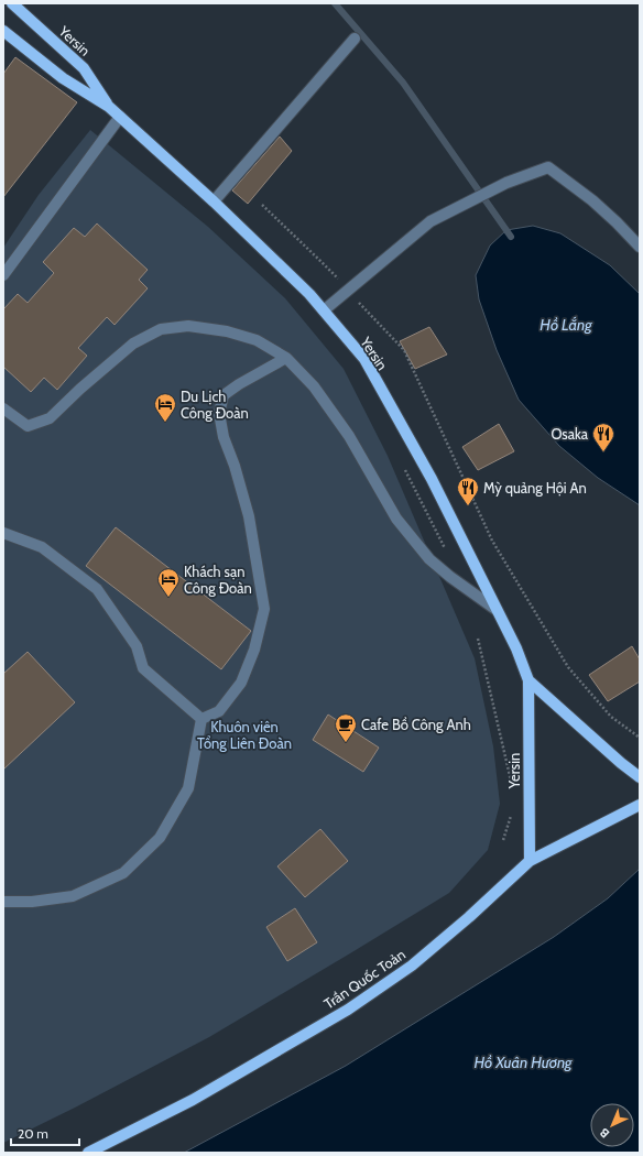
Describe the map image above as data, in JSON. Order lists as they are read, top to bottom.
{
  "streets": {
    "main road": ["Yersin", "Trần Quốc Toản"]
  },
  "crossings": [
    ["Yersin", "Trần Quốc Toản"]
  ],
  "water": ["Hồ Lắng", "Hồ Xuân Hương"],
  "parks": ["Khuôn viên Tổng Liên Đoàn"],
  "places": {
    "hotel": ["Du Lịch Công Đoàn", "Khách sạn Công Đoàn"],
    "restaurant": ["Osaka", "Mỳ quảng Hội An"],
    "cafe": ["Cafe Bồ Công Anh"]
  },
  "scale_bar": "20 m",
  "north": "bottom left"
}
